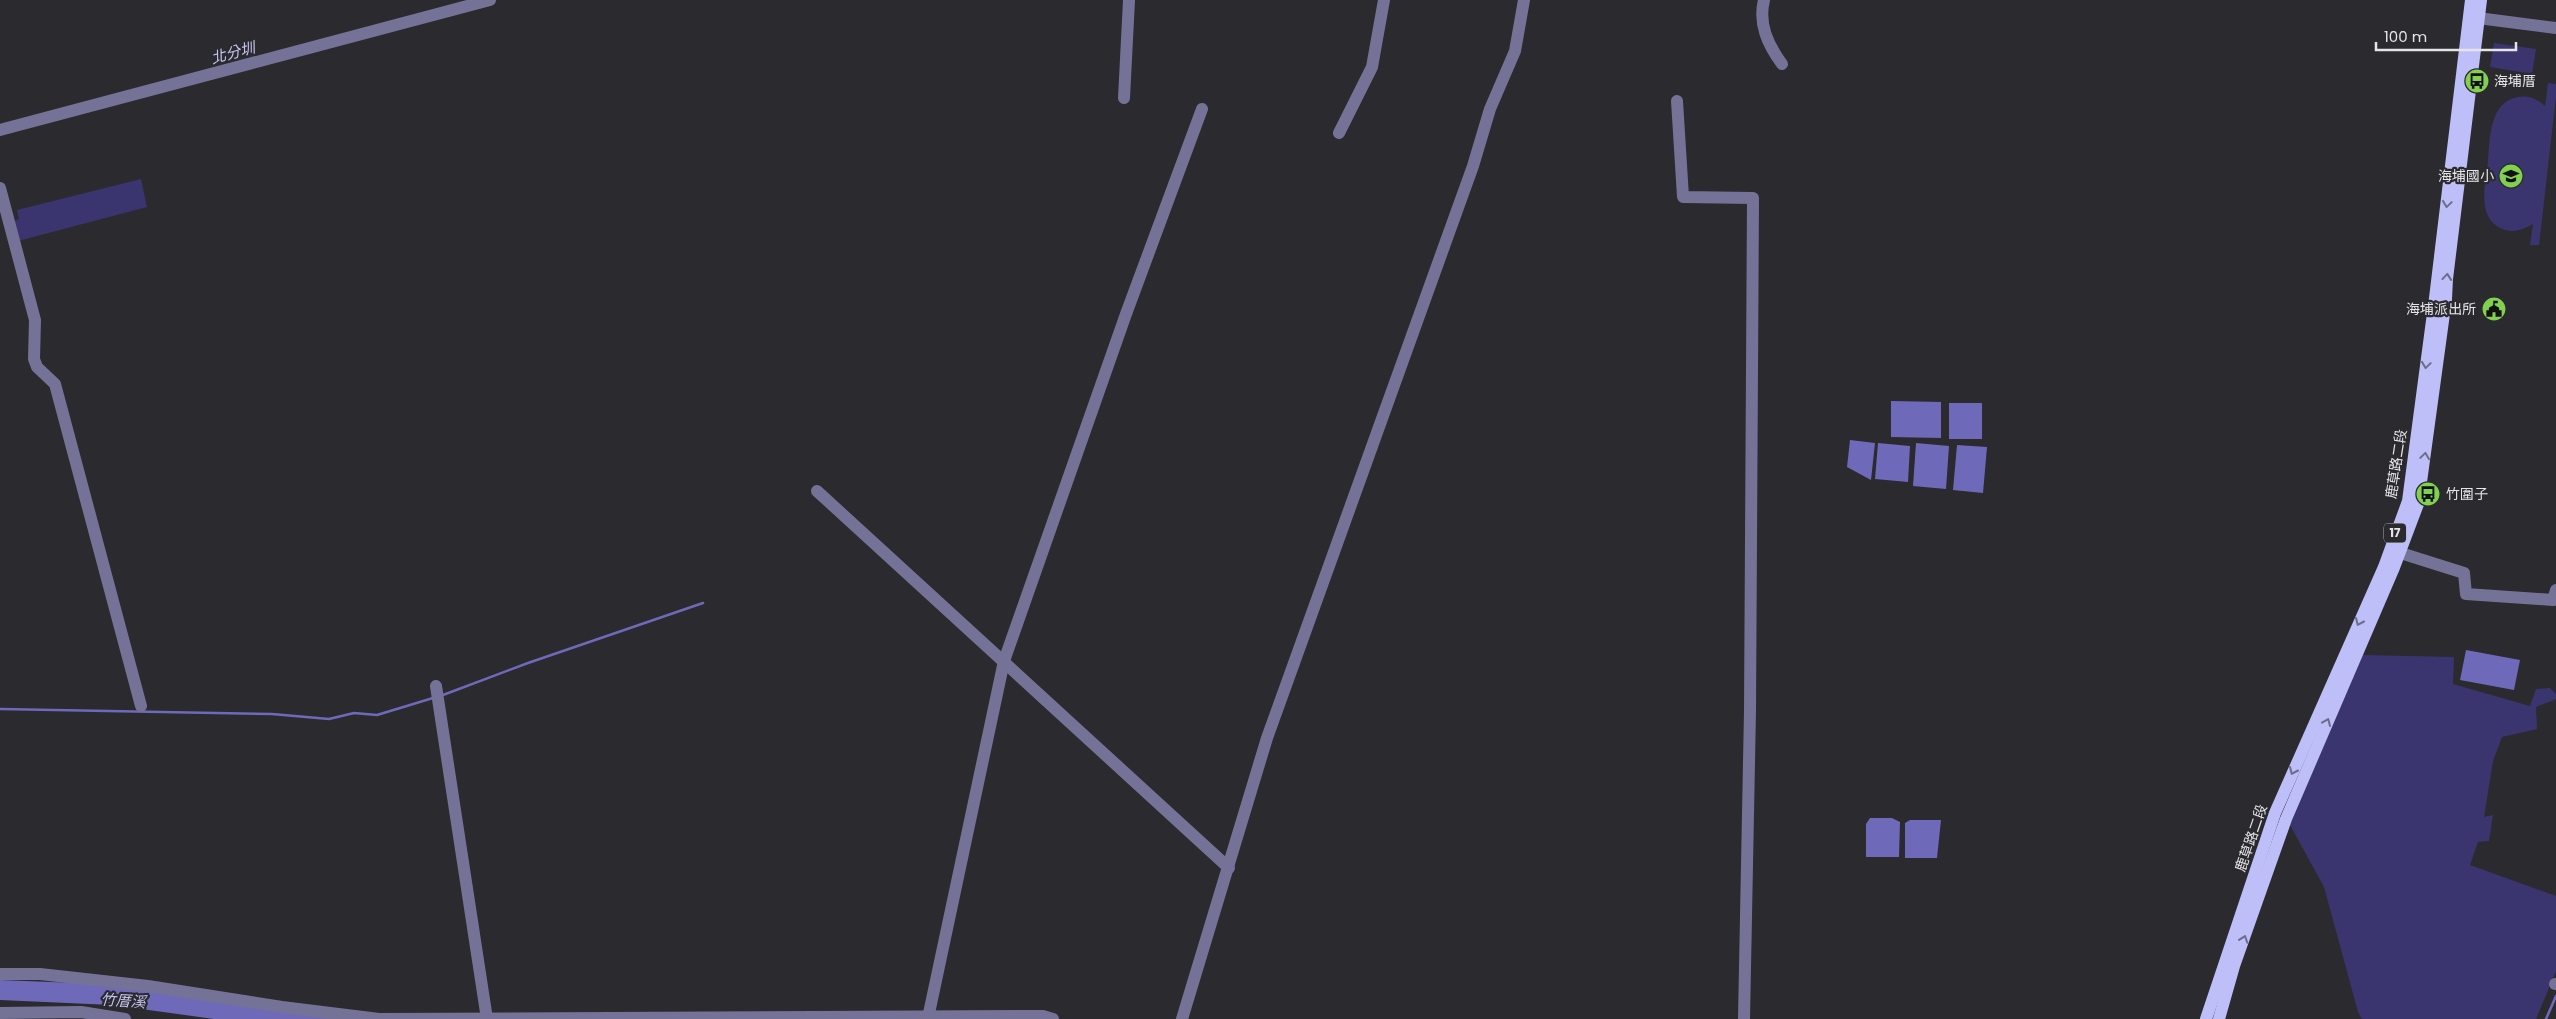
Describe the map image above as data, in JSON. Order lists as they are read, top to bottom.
{
  "streets": {
    "main road": ["鹿草路二段", "17"]
  },
  "water": ["北分圳", "竹厝溪"],
  "places": {
    "bus stop": ["海埔厝", "竹圍子"],
    "school or university": ["海埔國小"],
    "public building": ["海埔派出所"]
  },
  "scale_bar": "100 m"
}
